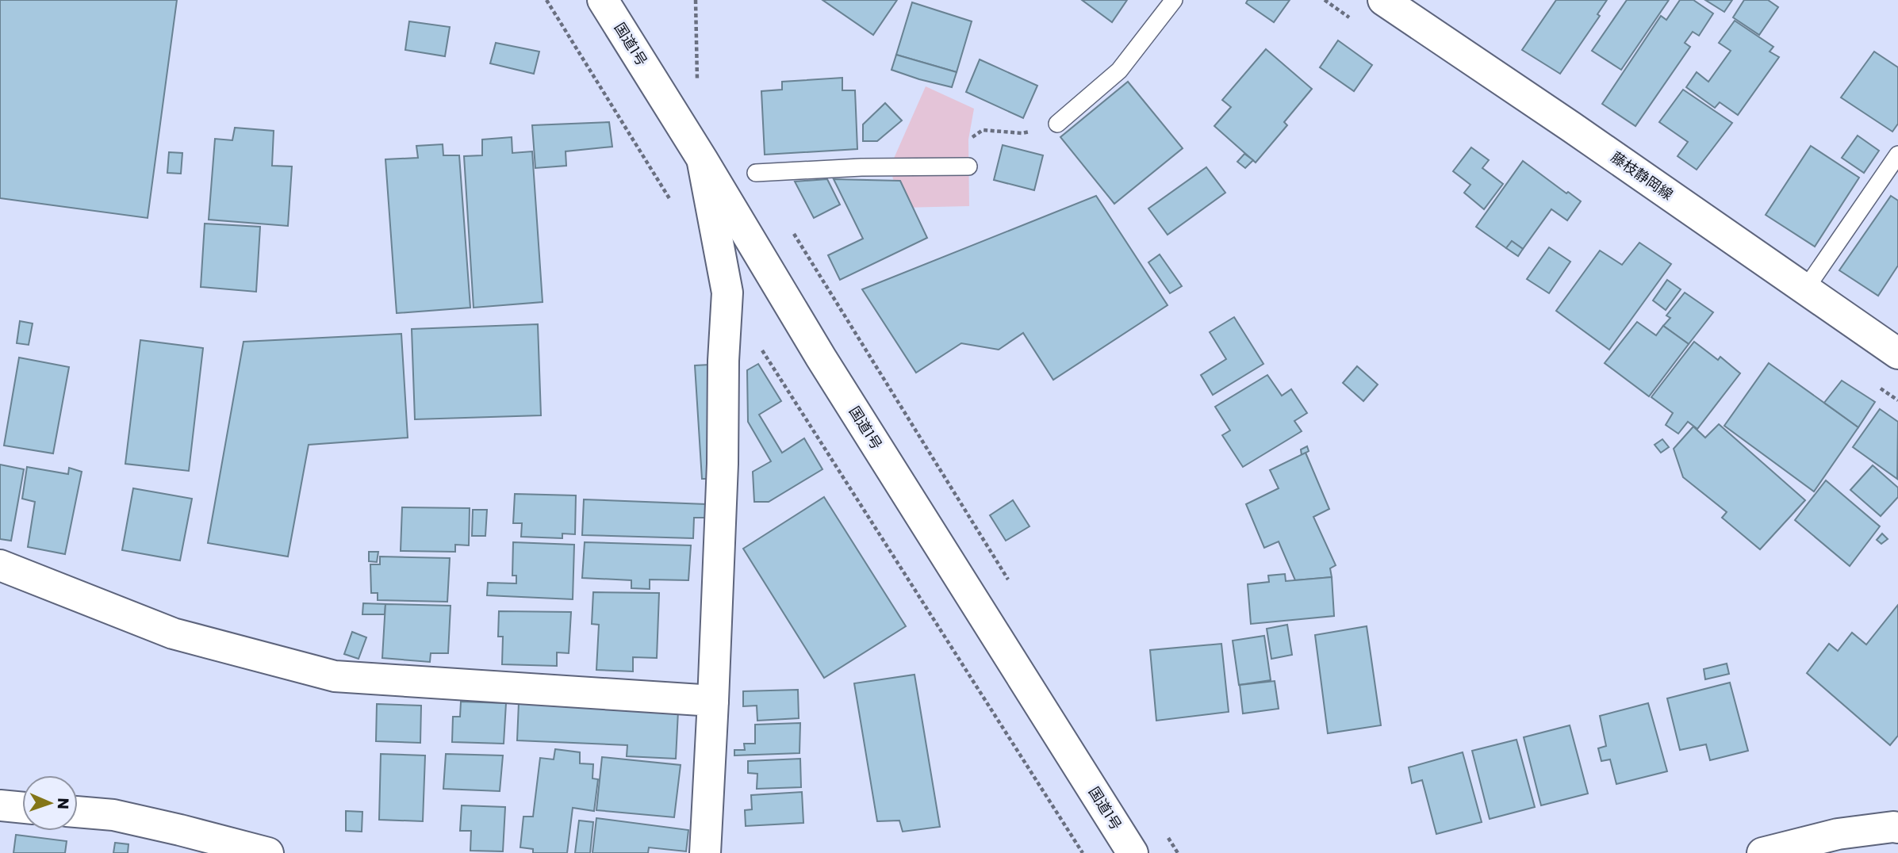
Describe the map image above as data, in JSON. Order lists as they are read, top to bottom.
{
  "streets": {
    "main road": ["国道1号", "藤枝静岡線"]
  },
  "north": "right"
}
